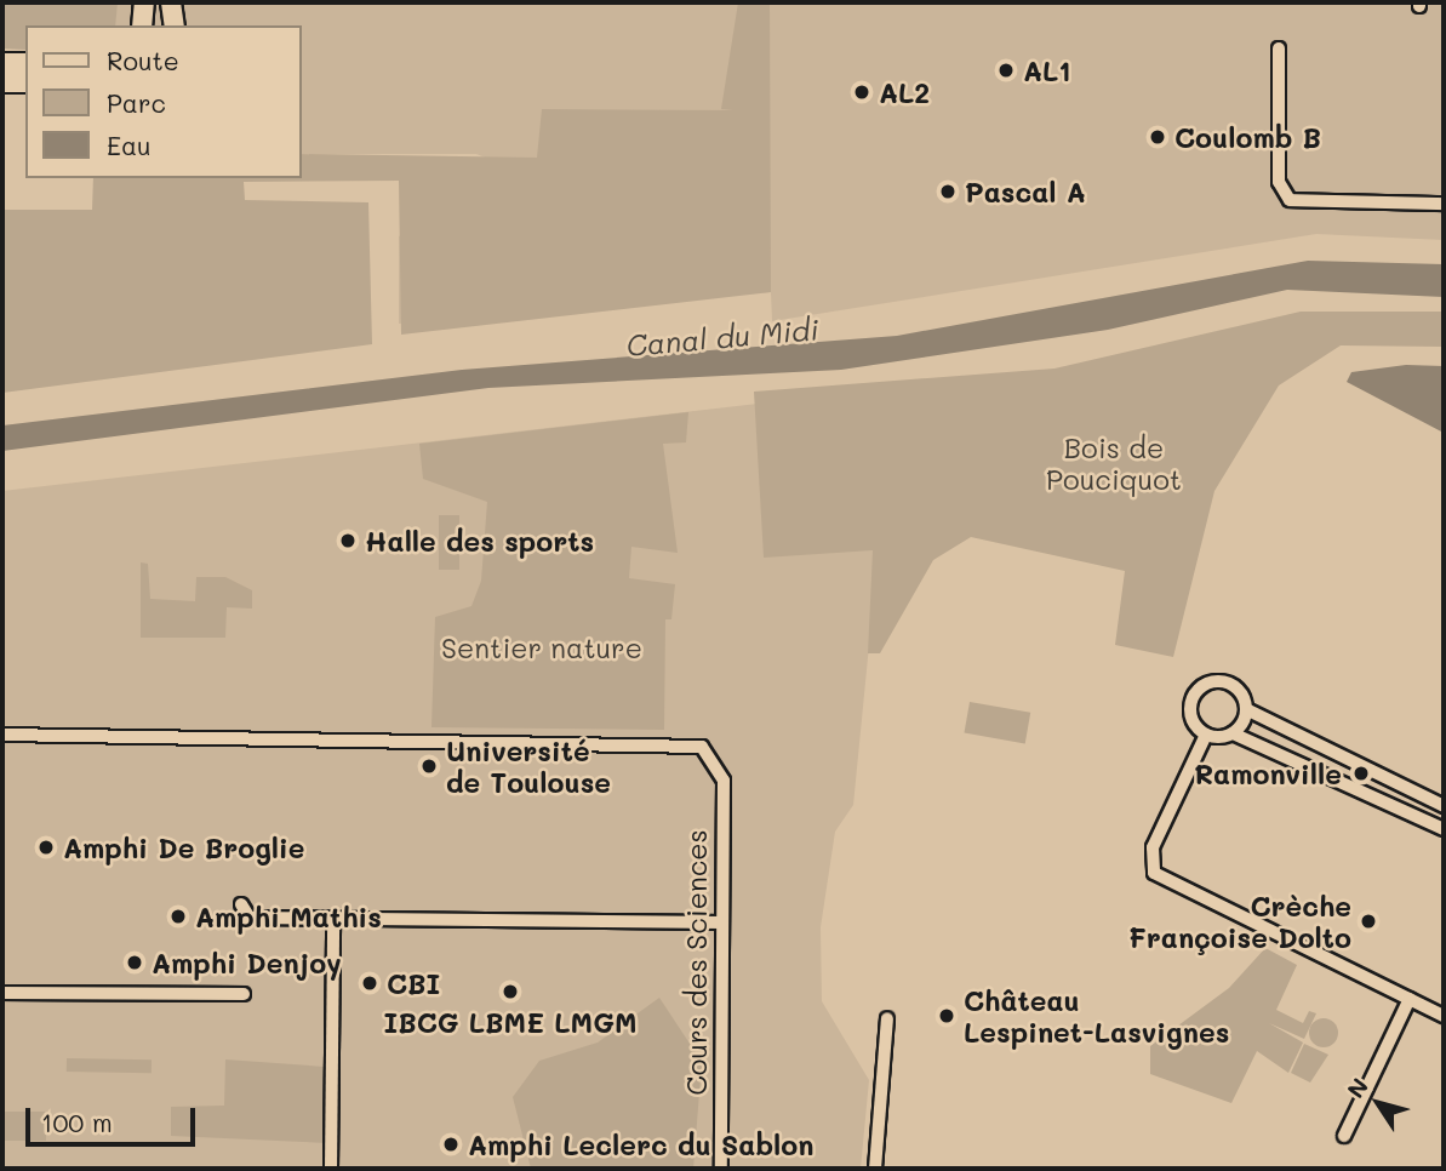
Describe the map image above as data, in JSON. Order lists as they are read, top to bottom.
{
  "streets": {
    "street": ["Cours des Sciences"]
  },
  "water": ["Canal du Midi"],
  "parks": ["Bois de Pouciquot", "Sentier nature"],
  "places": [
    "AL1",
    "AL2",
    "Coulomb B",
    "Pascal A",
    "Halle des sports",
    "Université de Toulouse",
    "Ramonville",
    "Amphi De Broglie",
    "Amphi Mathis",
    "Crèche Françoise Dolto",
    "Amphi Denjoy",
    "CBI",
    "IBCG LBME LMGM",
    "Château Lespinet-Lasvignes",
    "Amphi Leclerc du Sablon"
  ],
  "legend": ["Route", "Parc", "Eau"],
  "scale_bar": "100 m",
  "north": "top left"
}
